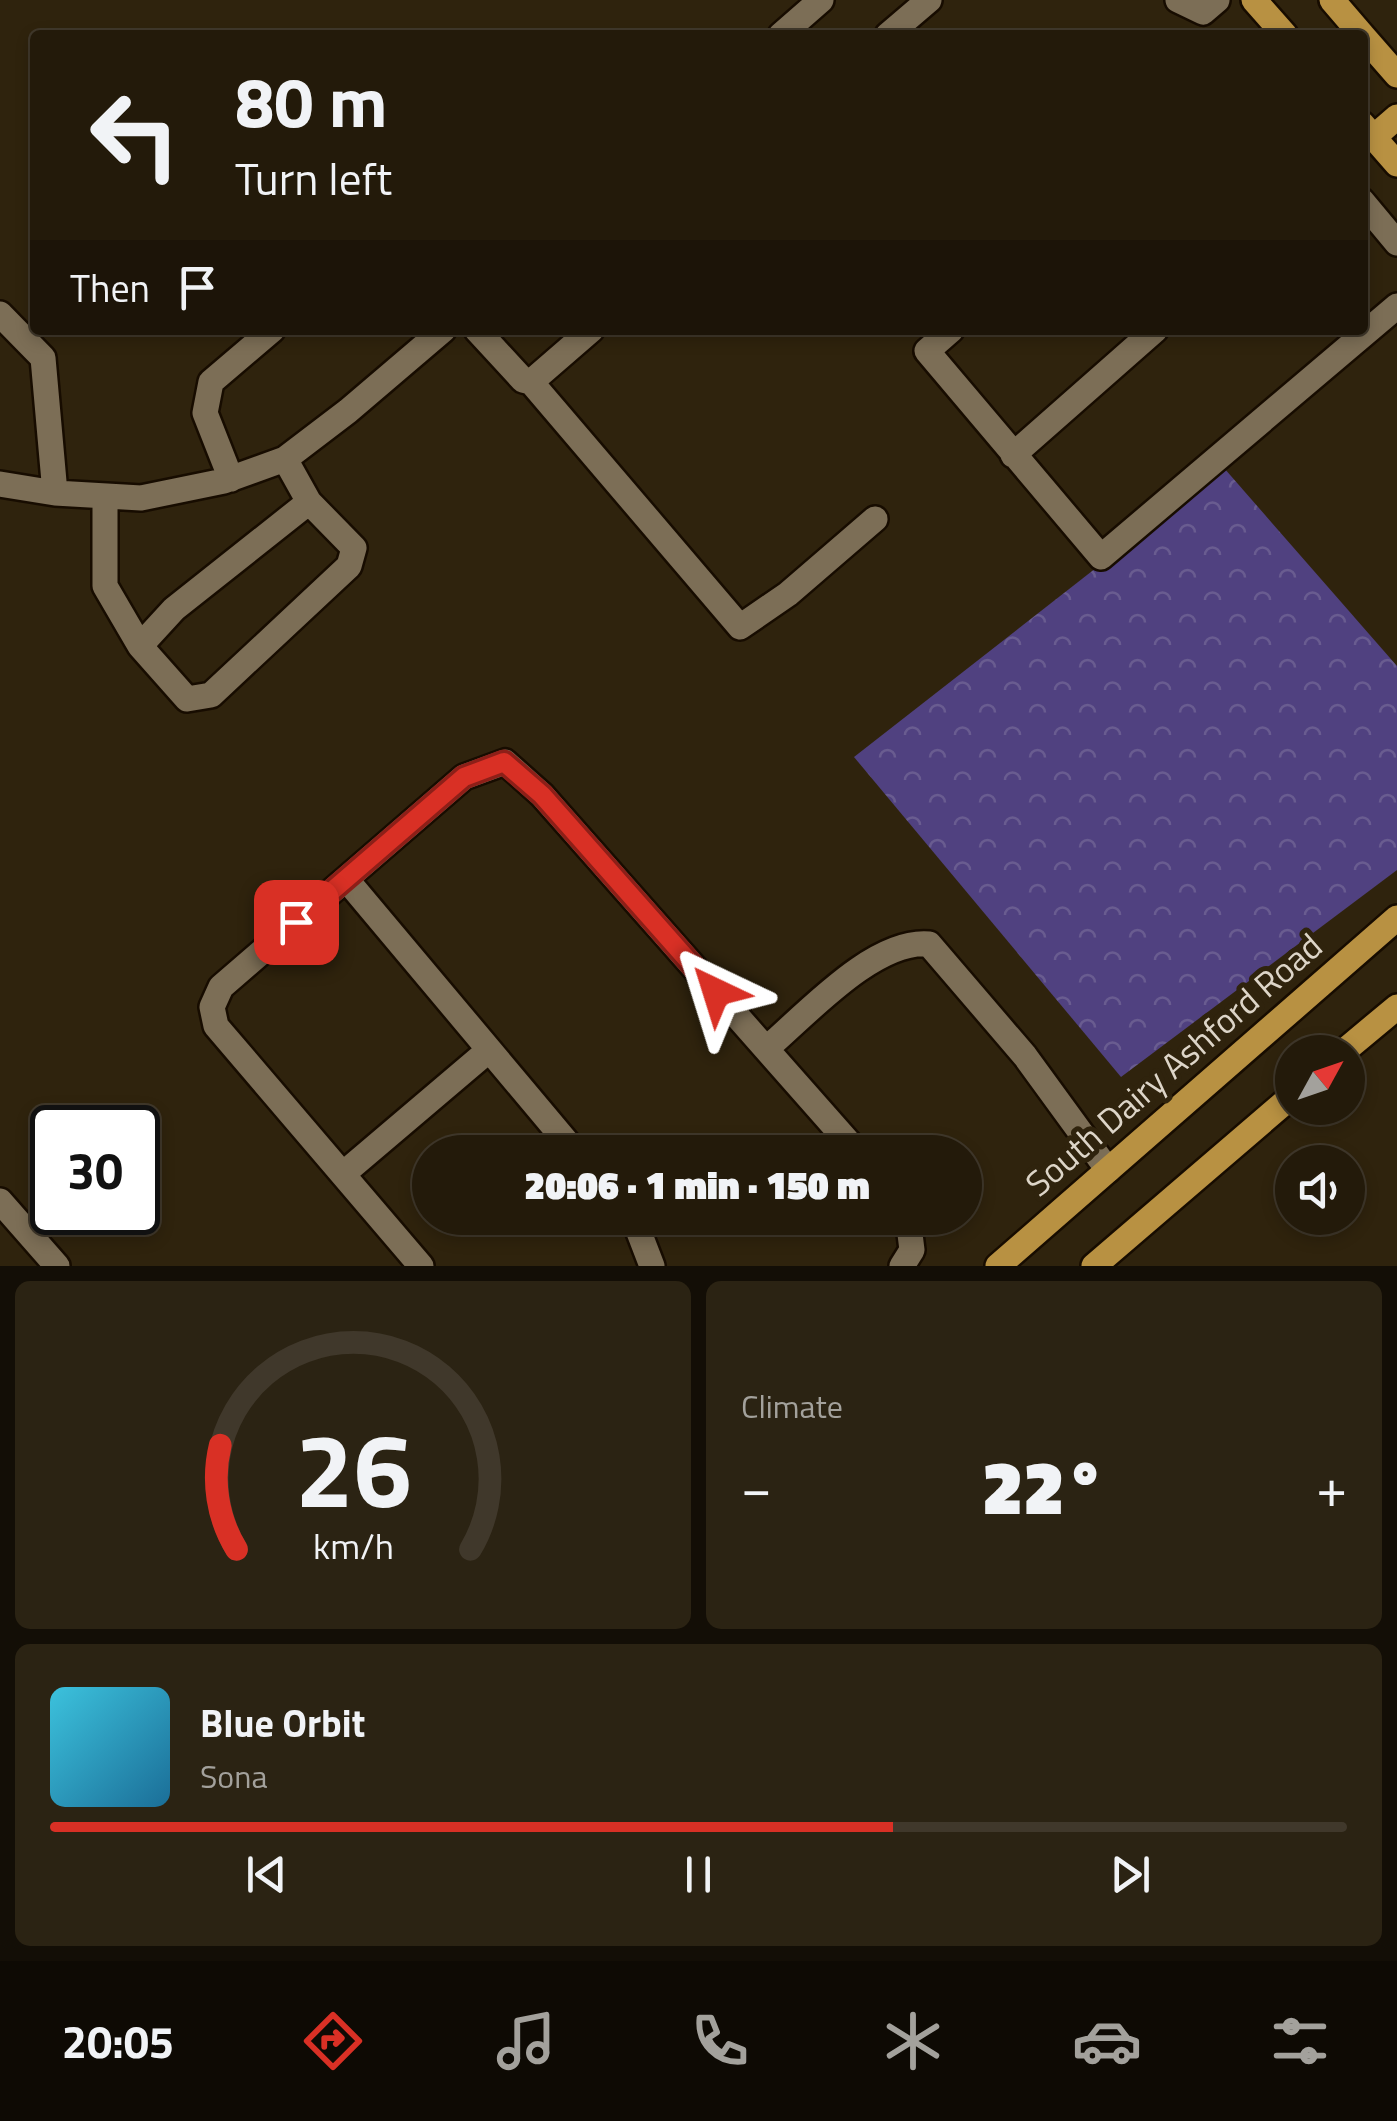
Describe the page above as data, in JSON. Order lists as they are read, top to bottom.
{
  "streets": {
    "main road": ["South Dairy Ashford Road"]
  },
  "north": "top right",
  "page": {
    "turn": ["80 m", "Turn left"],
    "then": "Then",
    "limit": "30",
    "trip": "20:06 · 1 min · 150 m",
    "tile": "Climate",
    "heat": ["−", "22°", "+"],
    "song": ["Blue Orbit", "Sona"],
    "tabs": "20:05",
    "gauge": ["26", "km/h"]
  }
}
